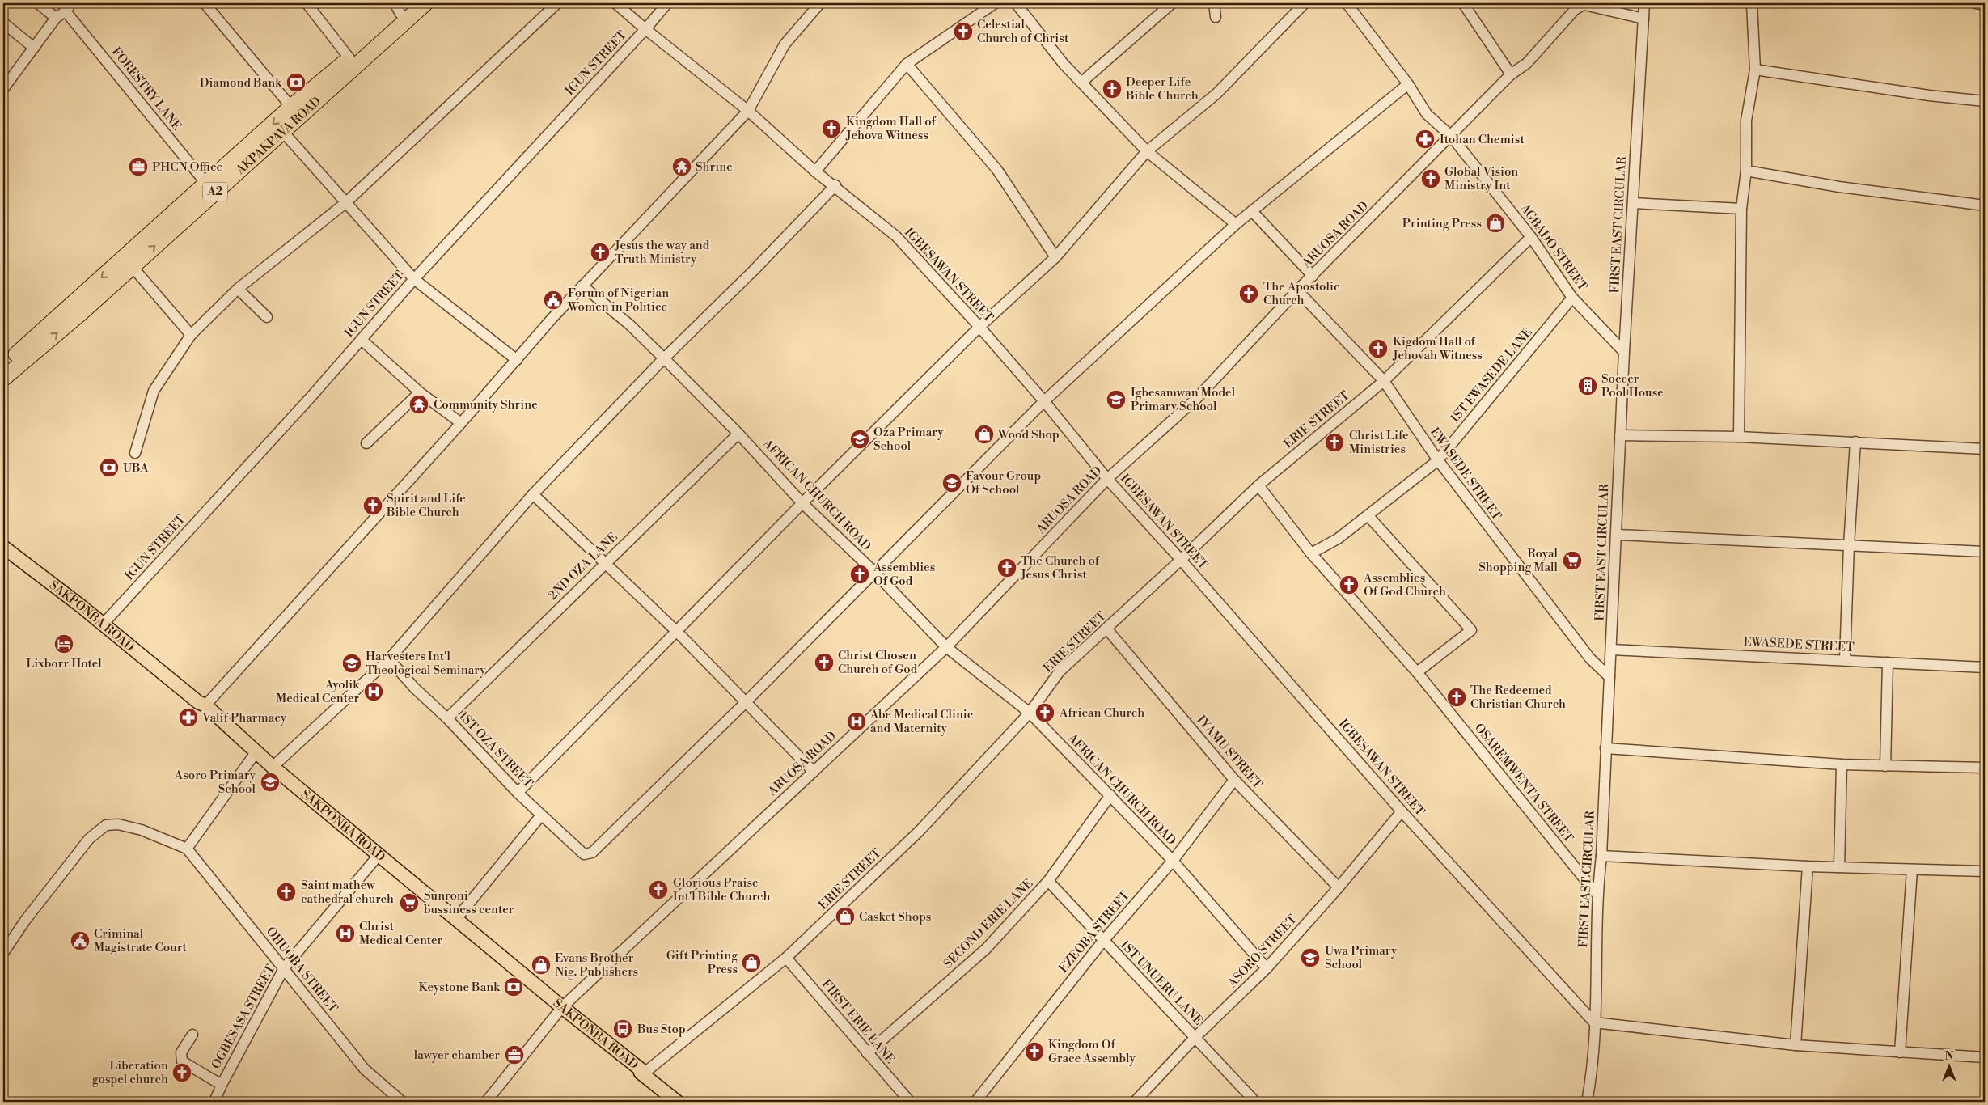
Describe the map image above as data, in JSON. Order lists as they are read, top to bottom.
{
  "streets": {
    "highway": ["AKPAKPAVA ROAD", "A2"],
    "main road": ["SAKPONBA ROAD"],
    "street": [
      "IGUN STREET",
      "FORESTRY LANE",
      "FIRST EAST CIRCULAR",
      "ARUOSA ROAD",
      "AGBADO STREET",
      "IGBESAWAN STREET",
      "1ST EWASEDE LANE",
      "ERIE STREET",
      "EWASEDE STREET",
      "AFRICAN CHURCH ROAD",
      "2ND OZA LANE",
      "1ST OZA STREET",
      "IYAMU STREET",
      "OSAREMWENTA STREET",
      "SECOND ERIE LANE",
      "EZEOBA STREET",
      "ASORO STREET",
      "OHUOBA STREET",
      "1ST UNUERU LANE",
      "OGBESASA STREET",
      "FIRST ERIE LANE"
    ]
  },
  "crossings": [
    ["IGUN STREET", "IGBESAWAN STREET"],
    ["IGUN STREET", "SAKPONBA ROAD"],
    ["FORESTRY LANE", "AKPAKPAVA ROAD"],
    ["FIRST EAST CIRCULAR", "AGBADO STREET"],
    ["FIRST EAST CIRCULAR", "IGBESAWAN STREET"],
    ["FIRST EAST CIRCULAR", "EWASEDE STREET"],
    ["FIRST EAST CIRCULAR", "OSAREMWENTA STREET"],
    ["ARUOSA ROAD", "AGBADO STREET"],
    ["ARUOSA ROAD", "IGBESAWAN STREET"],
    ["ARUOSA ROAD", "EWASEDE STREET"],
    ["ARUOSA ROAD", "AFRICAN CHURCH ROAD"],
    ["ARUOSA ROAD", "SAKPONBA ROAD"],
    ["AGBADO STREET", "1ST EWASEDE LANE"],
    ["AGBADO STREET", "ERIE STREET"],
    ["IGBESAWAN STREET", "ERIE STREET"],
    ["IGBESAWAN STREET", "ASORO STREET"],
    ["1ST EWASEDE LANE", "EWASEDE STREET"],
    ["1ST EWASEDE LANE", "OSAREMWENTA STREET"],
    ["ERIE STREET", "EWASEDE STREET"],
    ["ERIE STREET", "AFRICAN CHURCH ROAD"],
    ["ERIE STREET", "SAKPONBA ROAD"],
    ["ERIE STREET", "IYAMU STREET"],
    ["ERIE STREET", "OSAREMWENTA STREET"],
    ["ERIE STREET", "FIRST ERIE LANE"],
    ["AFRICAN CHURCH ROAD", "2ND OZA LANE"],
    ["AFRICAN CHURCH ROAD", "SECOND ERIE LANE"],
    ["AFRICAN CHURCH ROAD", "EZEOBA STREET"],
    ["AFRICAN CHURCH ROAD", "ASORO STREET"],
    ["2ND OZA LANE", "1ST OZA STREET"],
    ["SAKPONBA ROAD", "OGBESASA STREET"],
    ["IYAMU STREET", "EZEOBA STREET"],
    ["IYAMU STREET", "ASORO STREET"],
    ["SECOND ERIE LANE", "1ST UNUERU LANE"],
    ["SECOND ERIE LANE", "FIRST ERIE LANE"],
    ["EZEOBA STREET", "1ST UNUERU LANE"],
    ["ASORO STREET", "1ST UNUERU LANE"],
    ["OHUOBA STREET", "OGBESASA STREET"]
  ],
  "places": {
    "church": [
      "Celestial Church of Christ",
      "Deeper Life Bible Church",
      "Kingdom Hall of Jehova Witness",
      "Global Vision Ministry Int",
      "Jesus the way and Truth Ministry",
      "The Apostolic Church",
      "Kigdom Hall of Jehovah Witness",
      "Christ Life Ministries",
      "Spirit and Life Bible Church",
      "The Church of Jesus Christ",
      "Assemblies Of God",
      "Assemblies Of God Church",
      "Christ Chosen Church of God",
      "The Redeemed Christian Church",
      "African Church",
      "Glorious Praise Int'l Bible Church",
      "Saint mathew cathedral church",
      "Kingdom Of Grace Assembly",
      "Liberation gospel church"
    ],
    "bank": ["Diamond Bank", "UBA", "Keystone Bank"],
    "pharmacy": ["Itohan Chemist", "Valif Pharmacy"],
    "office": ["PHCN Office", "lawyer chamber"],
    "temple": ["Shrine", "Community Shrine"],
    "shop": [
      "Printing Press",
      "Wood Shop",
      "Casket Shops",
      "Gift Printing Press",
      "Evans Brother Nig. Publishers"
    ],
    "public building": ["Forum of Nigerian Women in Politice", "Criminal Magistrate Court"],
    "building": ["Soccer Pool House"],
    "school or university": [
      "Igbesamwan Model Primary School",
      "Oza Primary School",
      "Favour Group Of School",
      "Harvesters Int'l Theological Seminary",
      "Asoro Primary School",
      "Uwa Primary School"
    ],
    "supermarket": ["Royal Shopping Mall", "Sunroni bussiness center"],
    "hotel": ["Lixborr Hotel"],
    "hospital": ["Ayolik Medical Center", "Abe Medical Clinic and Maternity", "Christ Medical Center"],
    "bus stop": ["Bus Stop"]
  },
  "north": "top"
}
